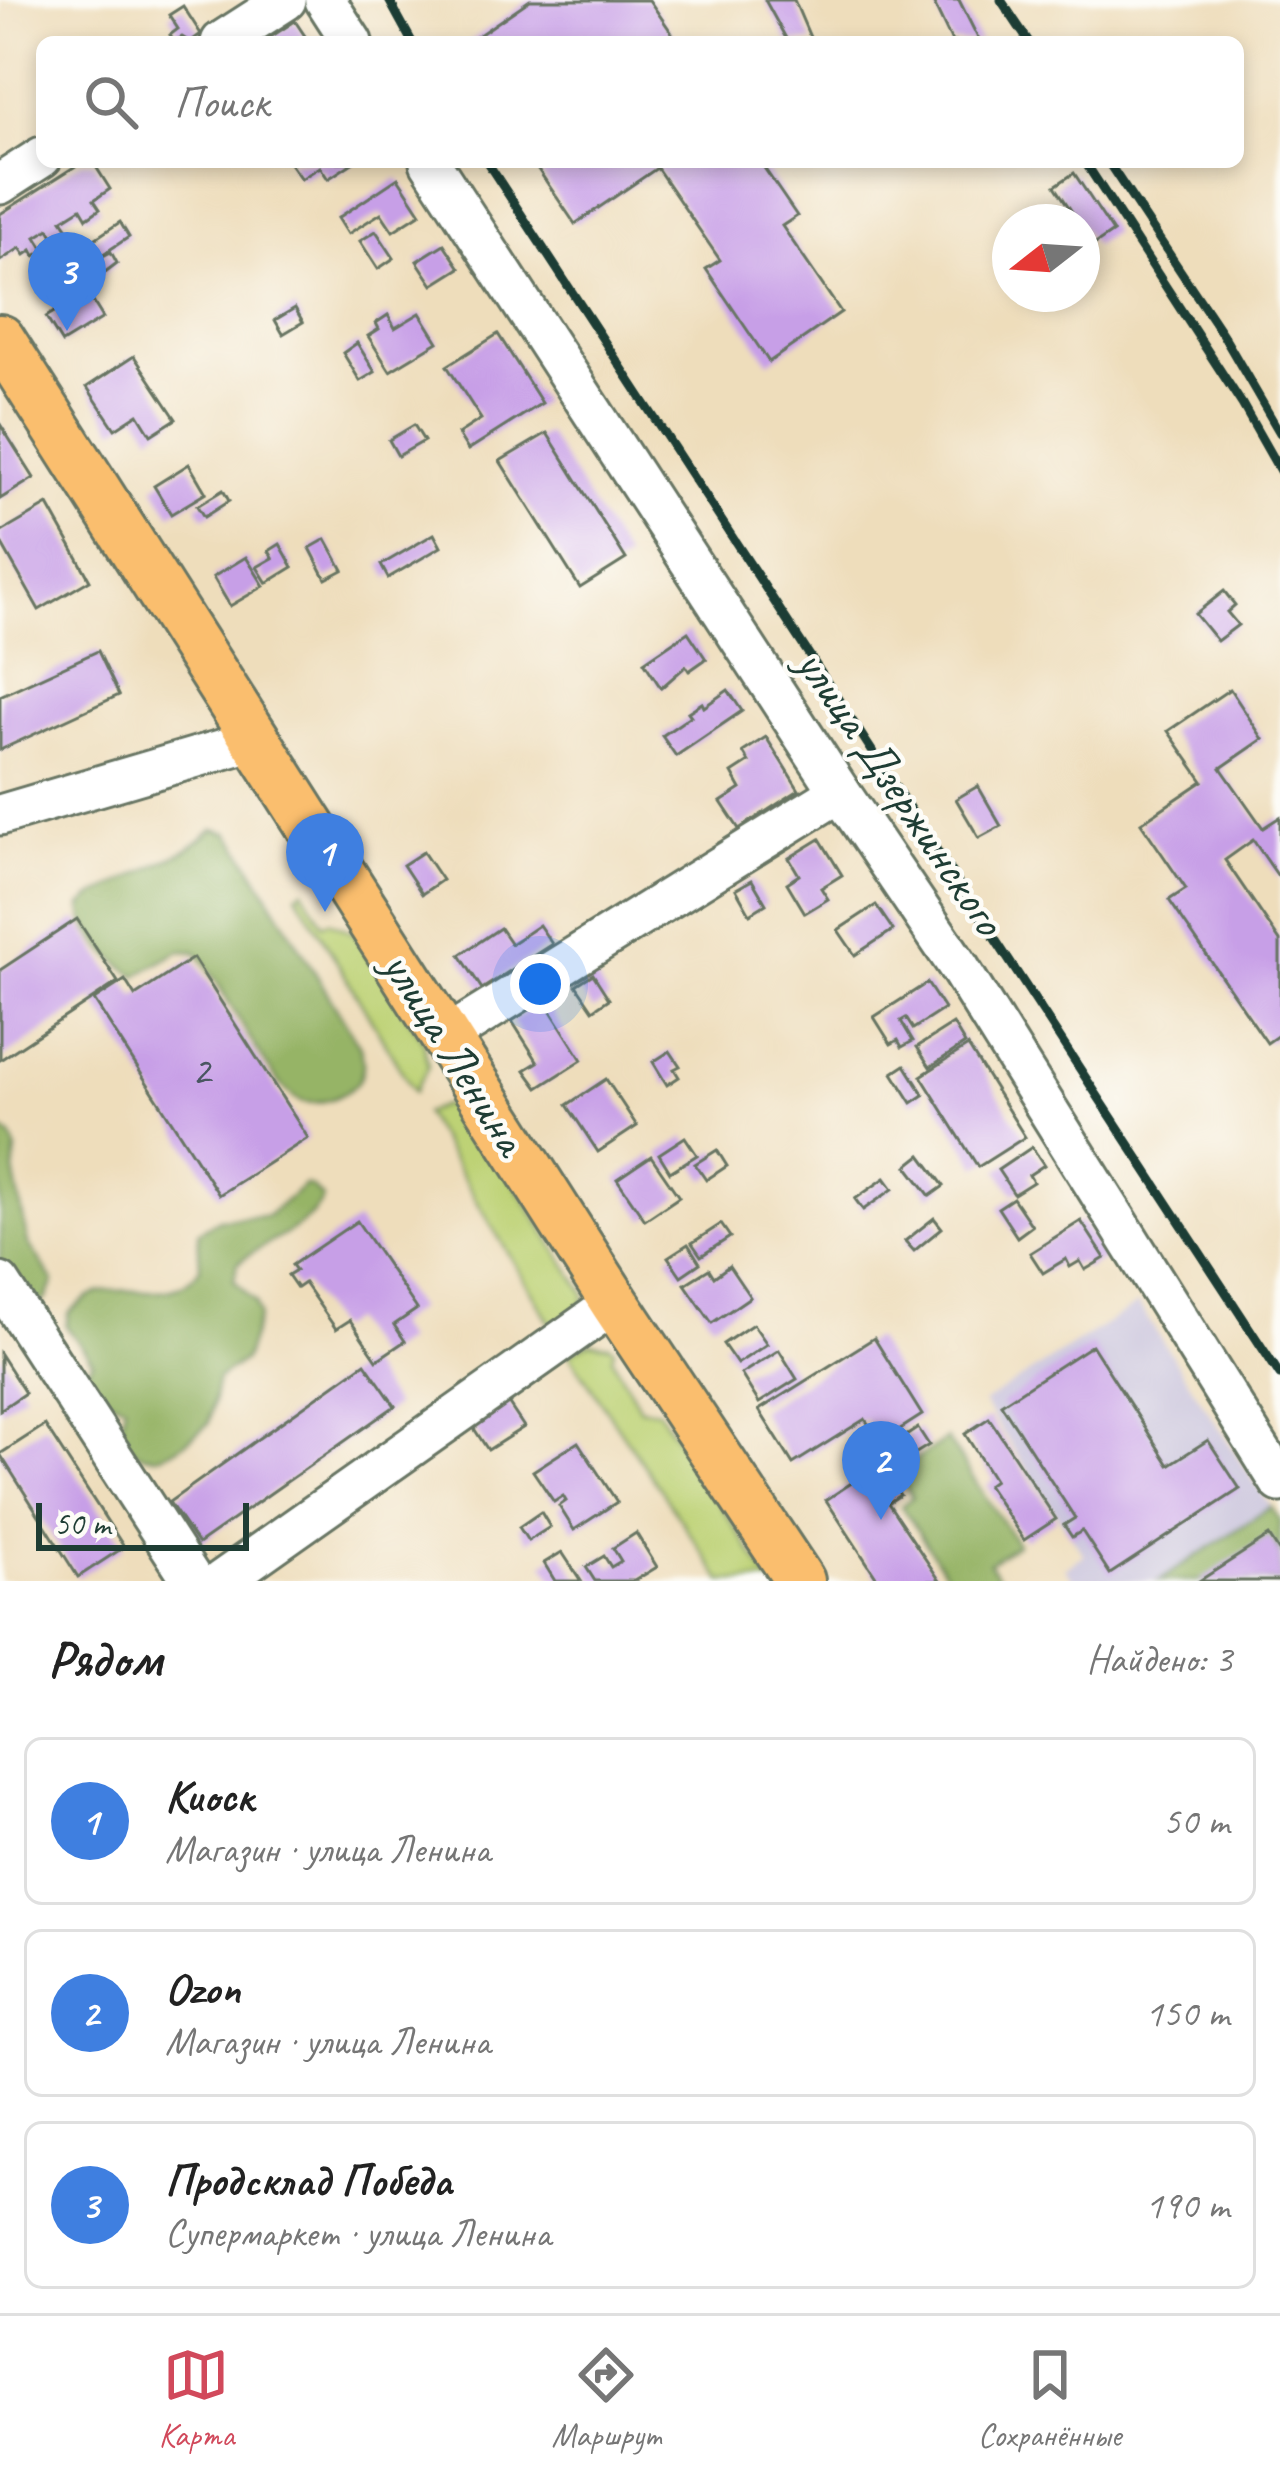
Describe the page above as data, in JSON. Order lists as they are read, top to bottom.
{
  "streets": {
    "main road": ["улица Ленина"],
    "street": ["улица Дзержинского"]
  },
  "house_numbers": ["2"],
  "scale_bar": "50 m",
  "north": "left",
  "page": {
    "search": "Поиск",
    "pins": ["3", "1", "2"],
    "scale": "50 m",
    "heading": ["Рядом", "Найдено: 3"],
    "list": [
      {
        "mark": "1",
        "name": "Киоск",
        "note": "Магазин · улица Ленина",
        "value": "50 m"
      },
      {
        "mark": "2",
        "name": "Ozon",
        "note": "Магазин · улица Ленина",
        "value": "150 m"
      },
      {
        "mark": "3",
        "name": "Продсклад Победа",
        "note": "Супермаркет · улица Ленина",
        "value": "190 m"
      }
    ],
    "nav": ["Карта", "Маршрут", "Сохранённые"]
  }
}
